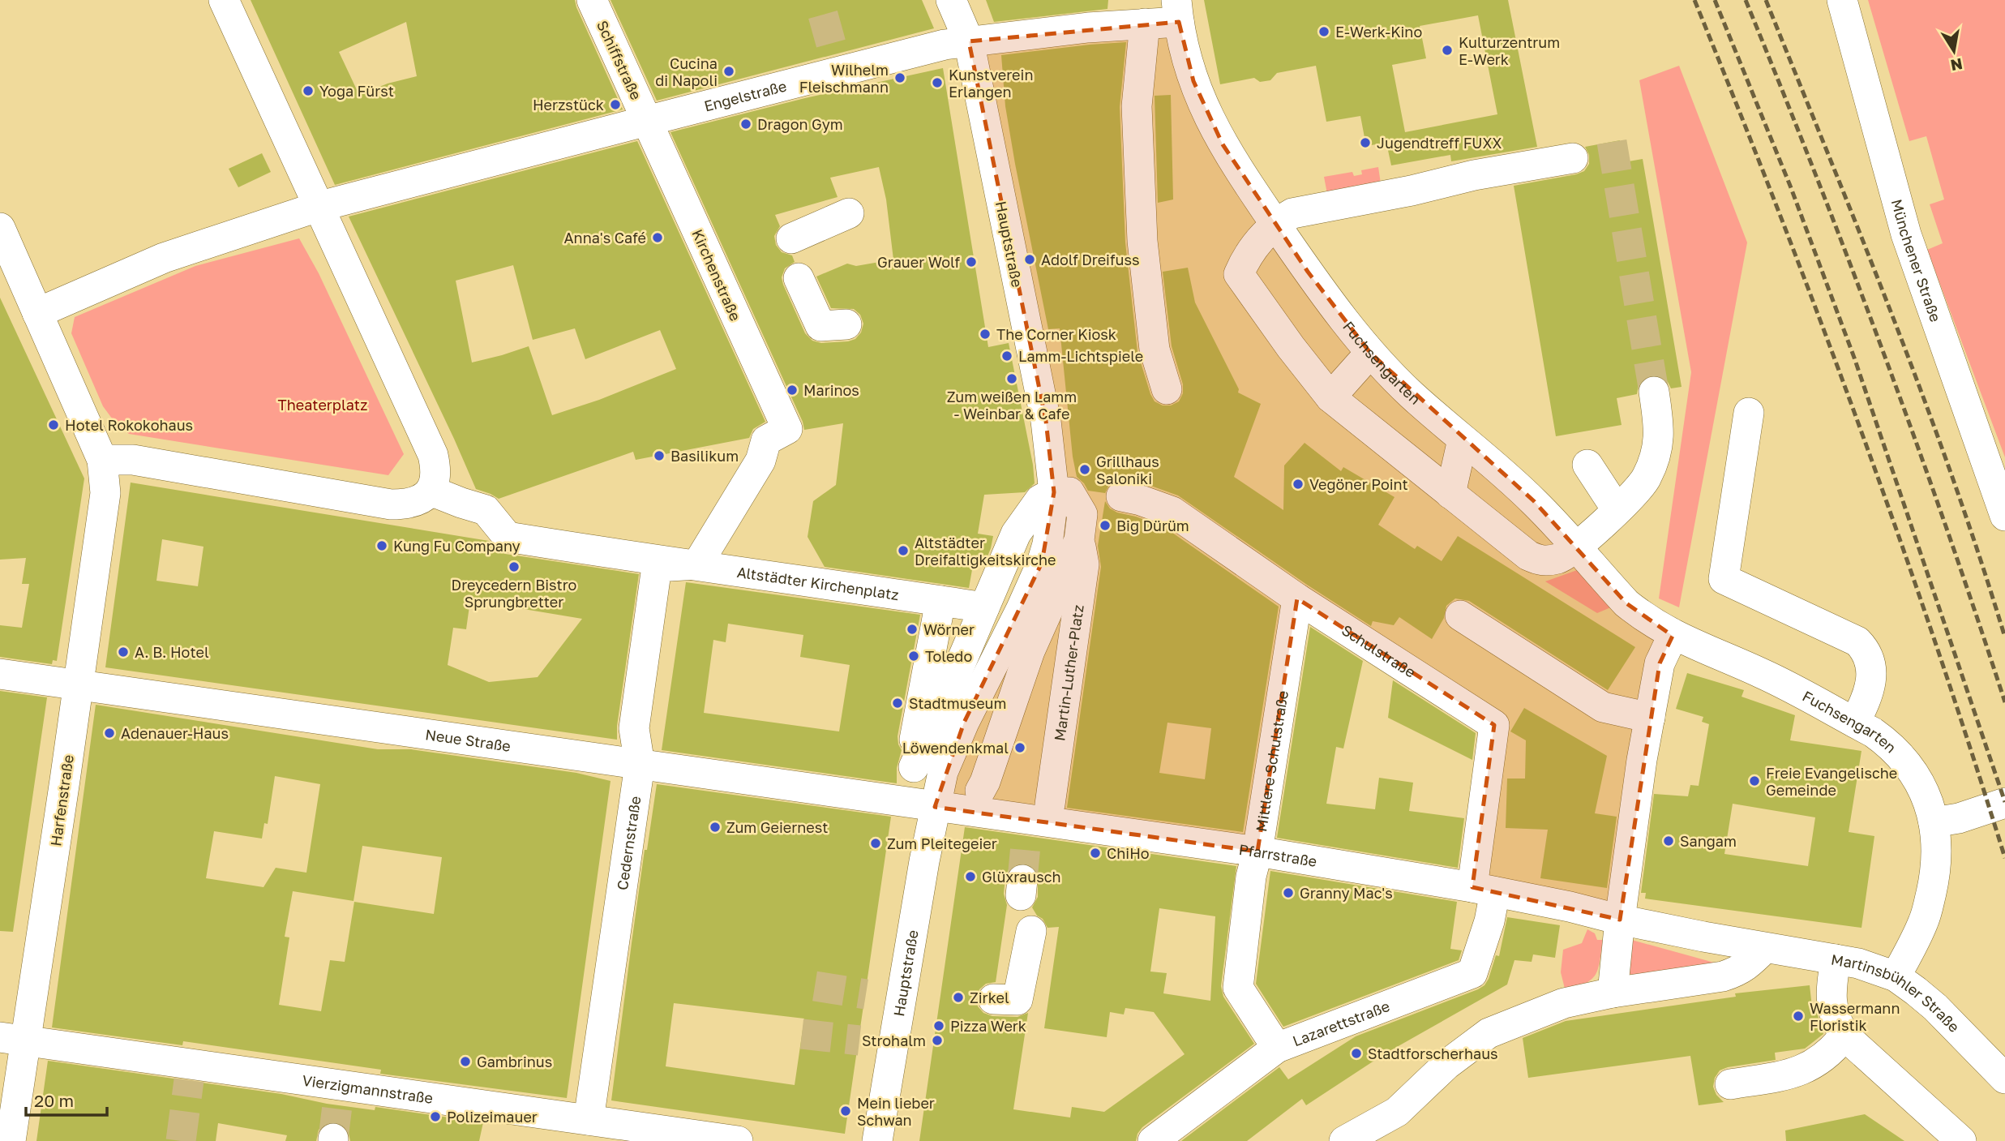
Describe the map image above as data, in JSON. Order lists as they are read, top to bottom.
{
  "streets": {
    "street": [
      "Schiffstraße",
      "Engelstraße",
      "Hauptstraße",
      "Münchener Straße",
      "Kirchenstraße",
      "Fuchsengarten",
      "Altstädter Kirchenplatz",
      "Schulstraße",
      "Martin-Luther-Platz",
      "Neue Straße",
      "Mittlere Schulstraße",
      "Harfenstraße",
      "Cedernstraße",
      "Pfarrstraße",
      "Martinsbühler Straße",
      "Lazarettstraße",
      "Vierzigmannstraße"
    ]
  },
  "crossings": [
    ["Schiffstraße", "Engelstraße"],
    ["Schiffstraße", "Kirchenstraße"],
    ["Engelstraße", "Hauptstraße"],
    ["Engelstraße", "Kirchenstraße"],
    ["Engelstraße", "Fuchsengarten"],
    ["Hauptstraße", "Martin-Luther-Platz"],
    ["Hauptstraße", "Neue Straße"],
    ["Hauptstraße", "Pfarrstraße"],
    ["Kirchenstraße", "Altstädter Kirchenplatz"],
    ["Fuchsengarten", "Martinsbühler Straße"],
    ["Altstädter Kirchenplatz", "Cedernstraße"],
    ["Schulstraße", "Mittlere Schulstraße"],
    ["Schulstraße", "Pfarrstraße"],
    ["Schulstraße", "Lazarettstraße"],
    ["Martin-Luther-Platz", "Pfarrstraße"],
    ["Neue Straße", "Harfenstraße"],
    ["Neue Straße", "Cedernstraße"],
    ["Neue Straße", "Pfarrstraße"],
    ["Mittlere Schulstraße", "Pfarrstraße"],
    ["Mittlere Schulstraße", "Lazarettstraße"],
    ["Harfenstraße", "Vierzigmannstraße"],
    ["Cedernstraße", "Vierzigmannstraße"],
    ["Pfarrstraße", "Martinsbühler Straße"],
    ["Pfarrstraße", "Lazarettstraße"]
  ],
  "parks": ["Theaterplatz"],
  "places": [
    "E-Werk-Kino",
    "Kulturzentrum E-Werk",
    "Cucina di Napoli",
    "Wilhelm Fleischmann",
    "Kunstverein Erlangen",
    "Yoga Fürst",
    "Herzstück",
    "Dragon Gym",
    "Jugendtreff FUXX",
    "Anna's Café",
    "Adolf Dreifuss",
    "Grauer Wolf",
    "The Corner Kiosk",
    "Lamm-Lichtspiele",
    "Zum weißen Lamm - Weinbar & Cafe",
    "Marinos",
    "Hotel Rokokohaus",
    "Basilikum",
    "Grillhaus Saloniki",
    "Vegöner Point",
    "Big Dürüm",
    "Kung Fu Company",
    "Altstädter Dreifaltigkeitskirche",
    "Dreycedern Bistro Sprungbretter",
    "Wörner",
    "A. B. Hotel",
    "Toledo",
    "Stadtmuseum",
    "Adenauer-Haus",
    "Löwendenkmal",
    "Freie Evangelische Gemeinde",
    "Zum Geiernest",
    "Sangam",
    "Zum Pleitegeier",
    "ChiHo",
    "Glüxrausch",
    "Granny Mac's",
    "Zirkel",
    "Wassermann Floristik",
    "Pizza Werk",
    "Strohalm",
    "Stadtforscherhaus",
    "Gambrinus",
    "Mein lieber Schwan",
    "Polizeimauer"
  ],
  "scale_bar": "20 m",
  "north": "bottom"
}
